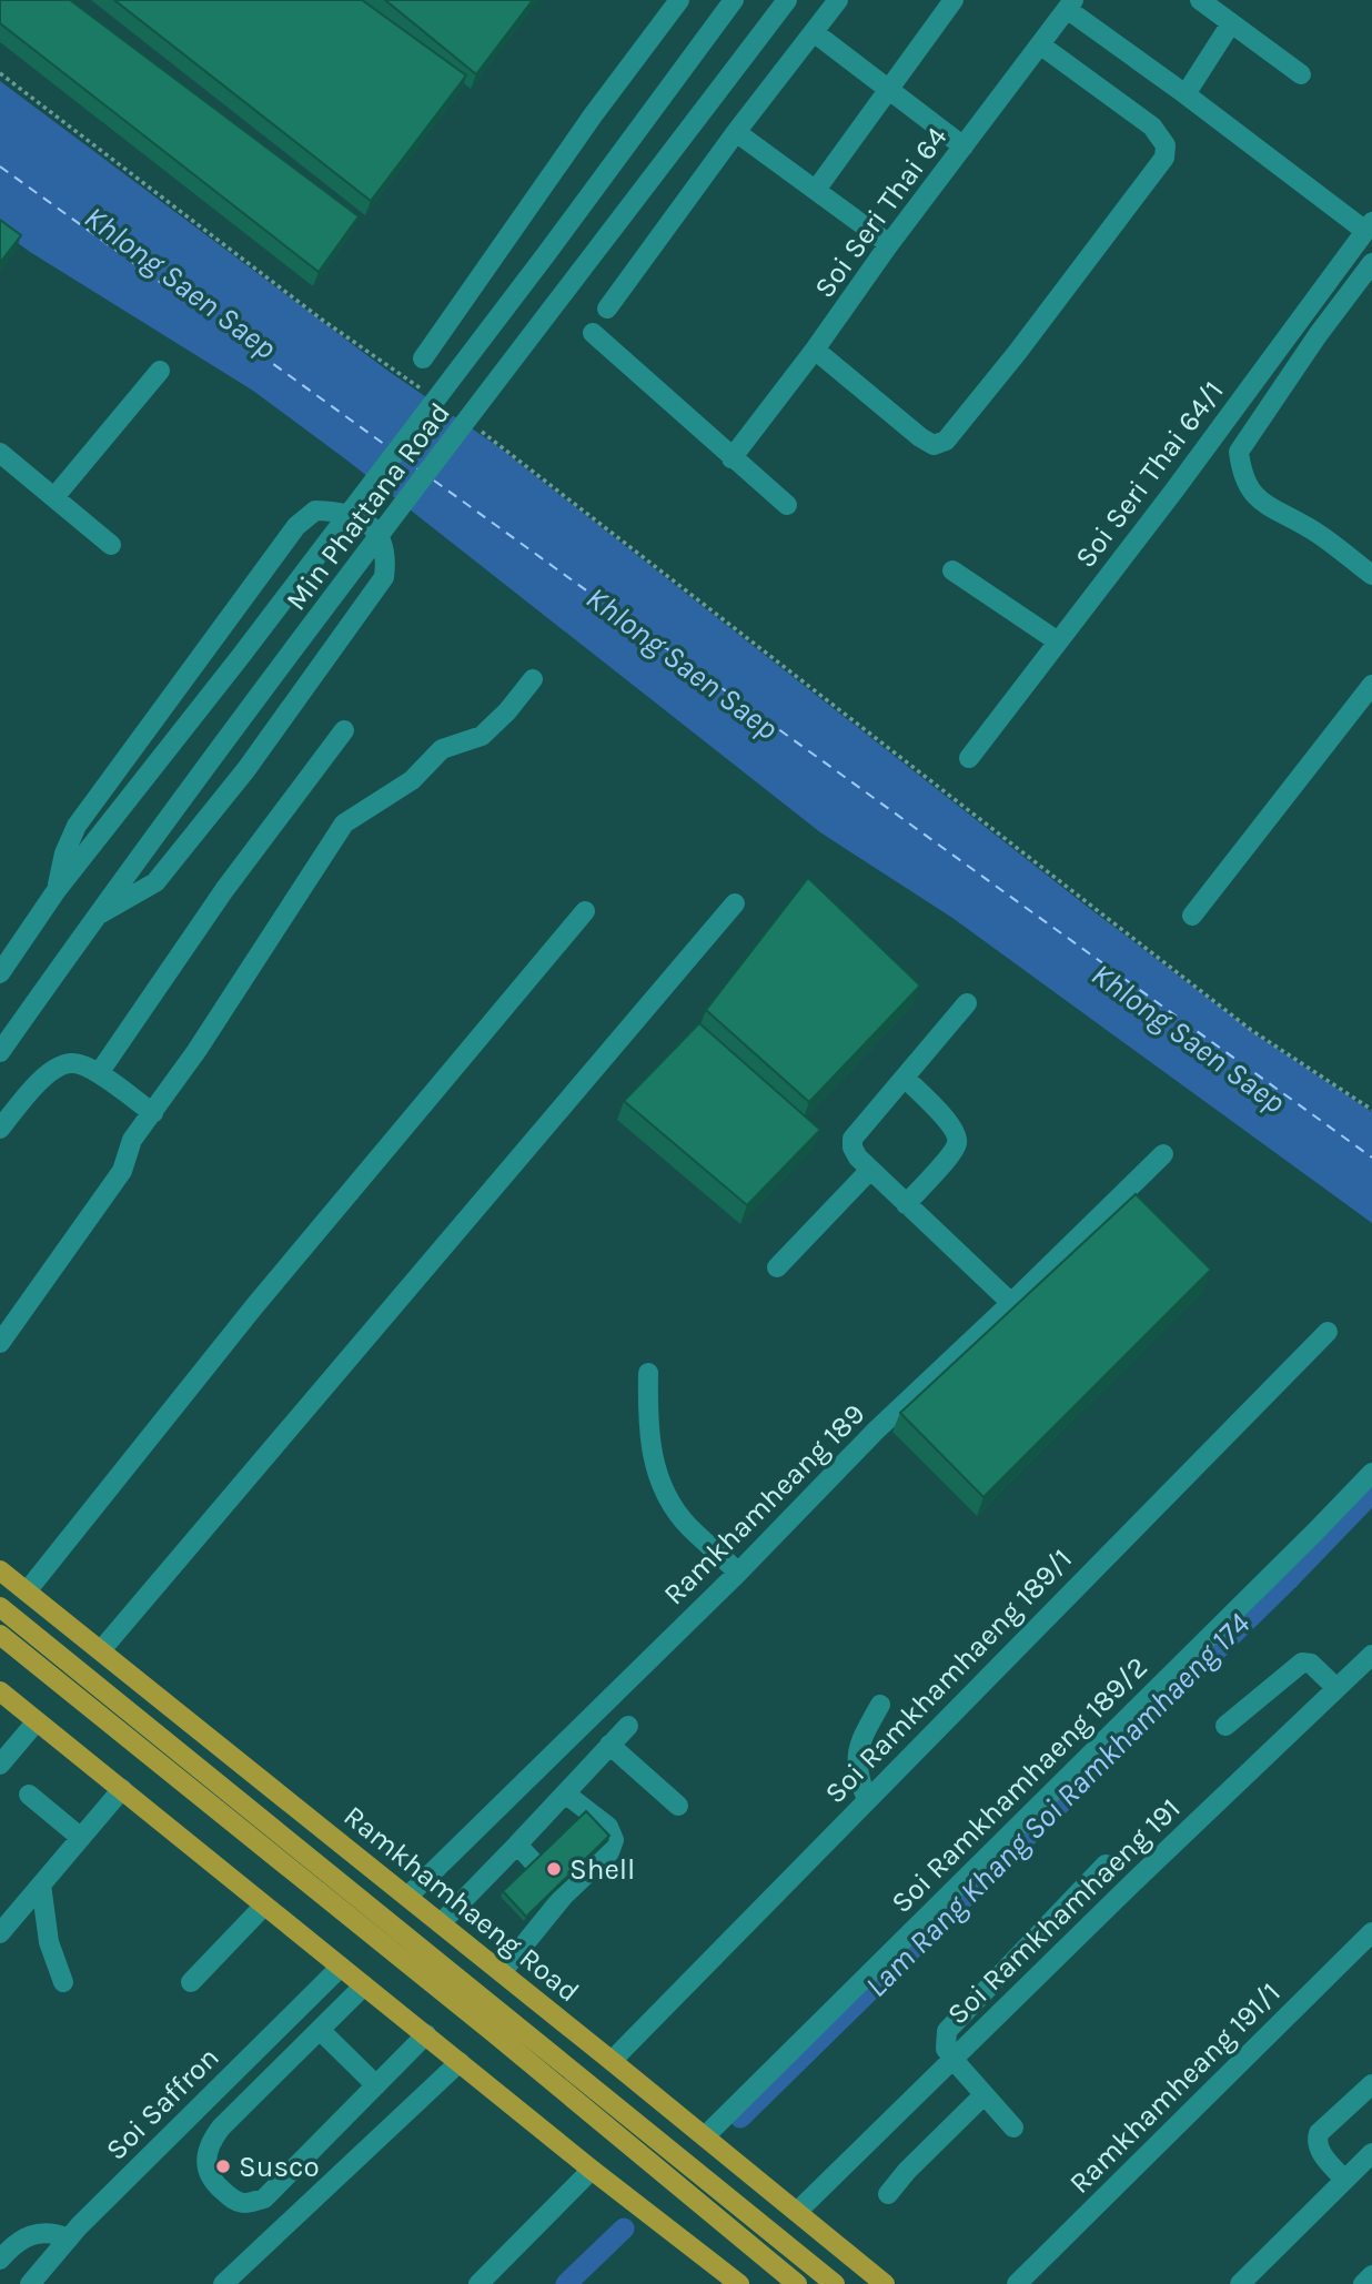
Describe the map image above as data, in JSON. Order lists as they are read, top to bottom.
{
  "streets": {
    "main road": ["Ramkhamhaeng Road"],
    "street": [
      "Soi Seri Thai 64",
      "Soi Seri Thai 64/1",
      "Min Phattana Road",
      "Ramkhamheang 189",
      "Soi Ramkhamhaeng 189/1",
      "Soi Ramkhamhaeng 189/2",
      "Soi Ramkhamhaeng 191",
      "Ramkhamheang 191/1",
      "Soi Saffron"
    ]
  },
  "crossings": [
    ["Ramkhamheang 189", "Ramkhamhaeng Road"],
    ["Soi Ramkhamhaeng 189/1", "Ramkhamhaeng Road"],
    ["Soi Ramkhamhaeng 189/2", "Ramkhamhaeng Road"],
    ["Ramkhamhaeng Road", "Soi Ramkhamhaeng 191"]
  ],
  "water": ["Khlong Saen Saep", "Lam Rang Khang Soi Ramkhamhaeng 174"],
  "places": ["Shell", "Susco"]
}
